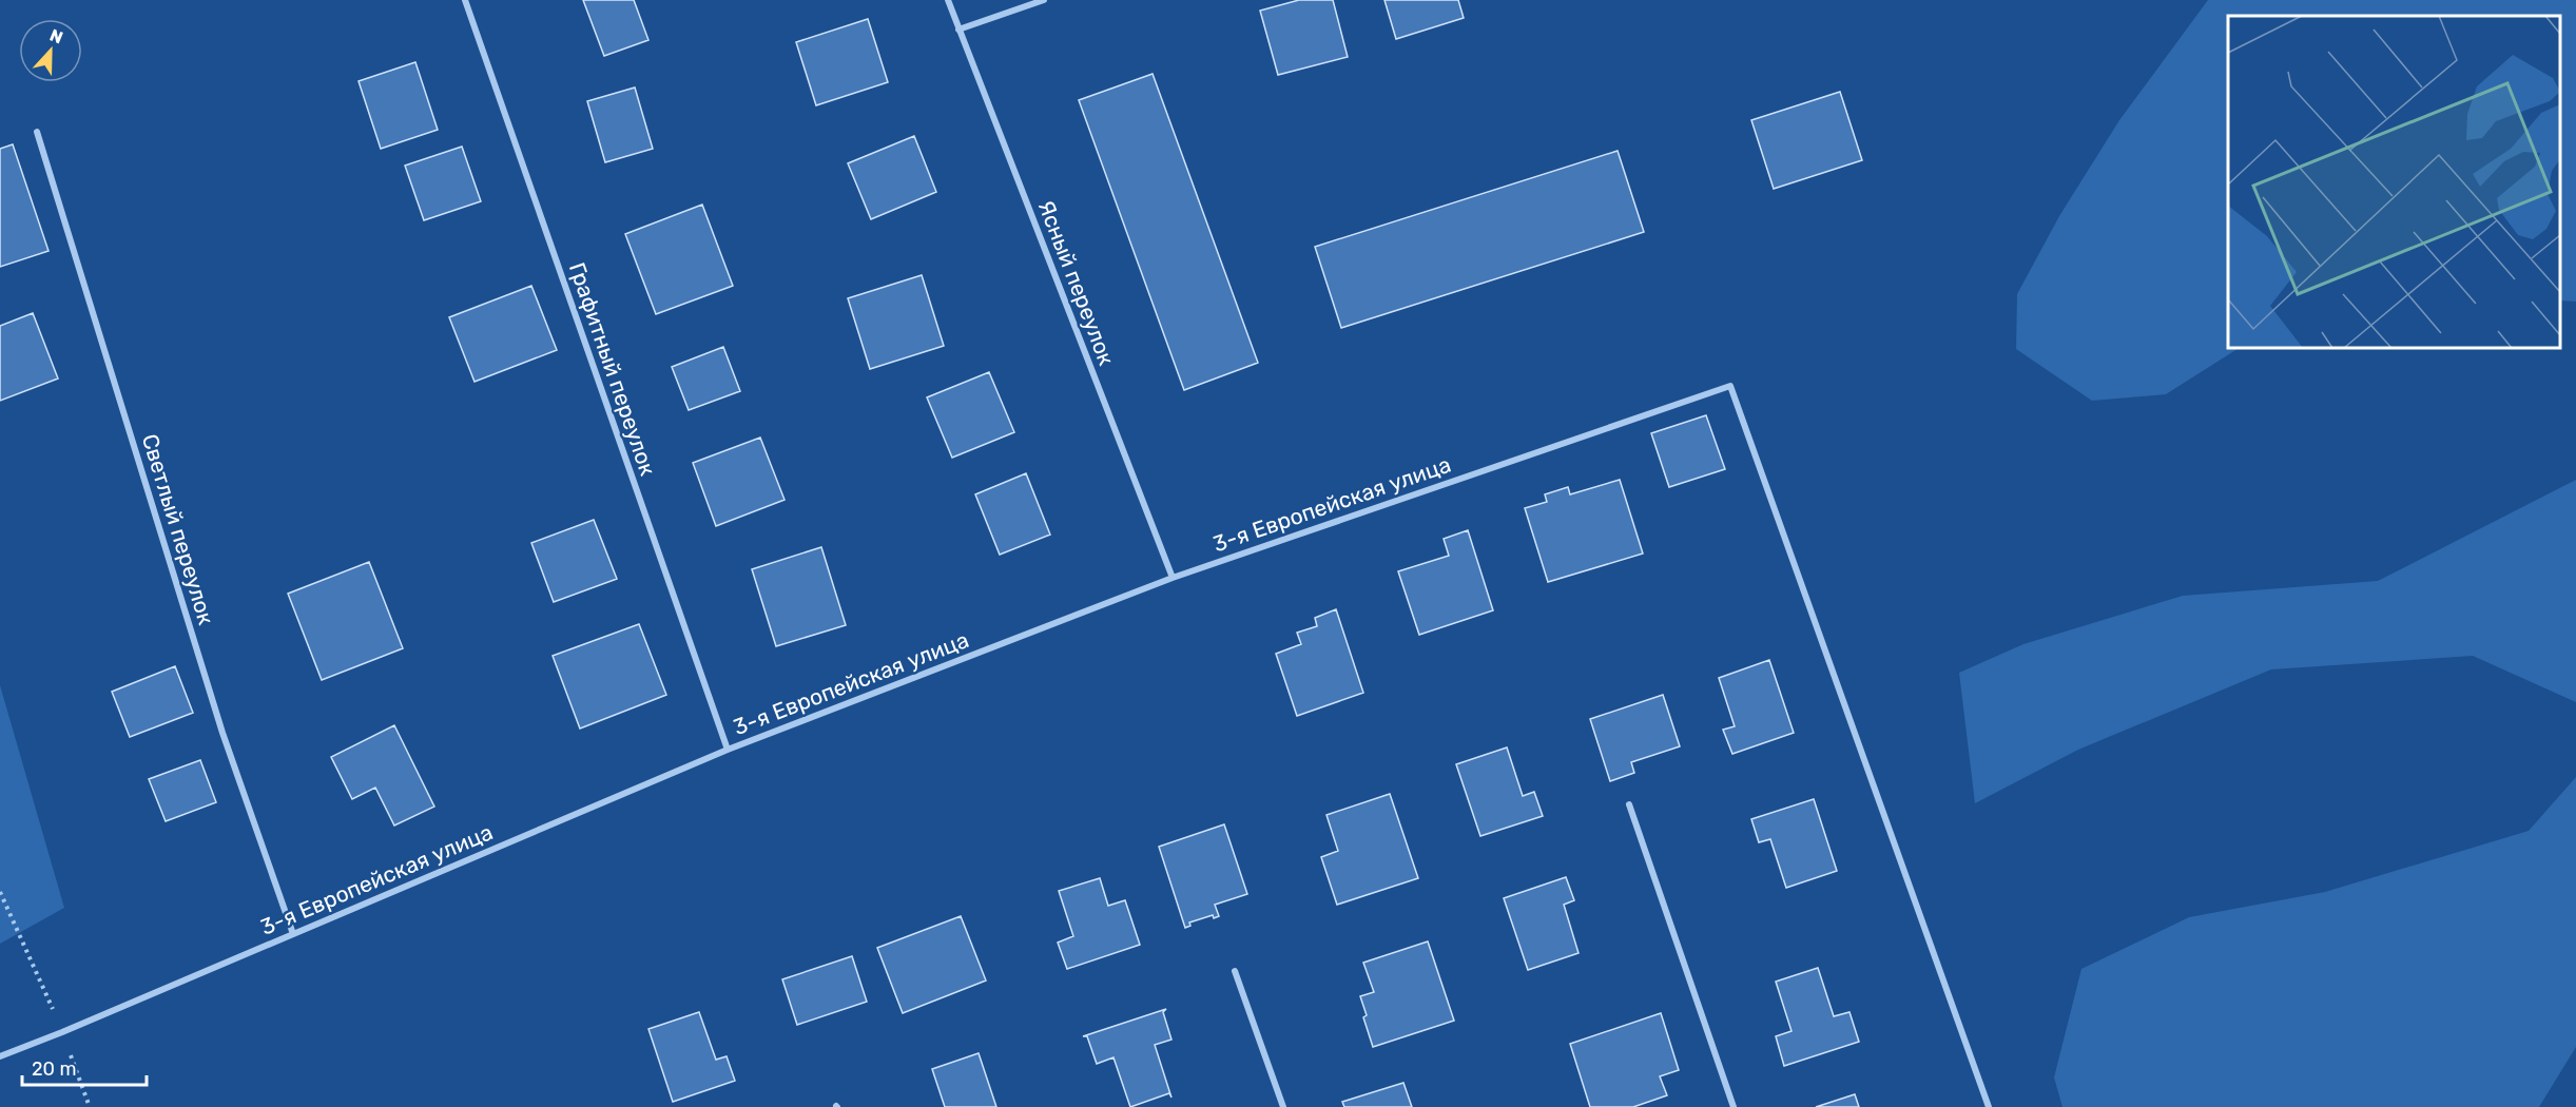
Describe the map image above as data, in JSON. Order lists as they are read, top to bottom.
{
  "streets": {
    "street": [
      "Ясный переулок",
      "Графитный переулок",
      "3-я Европейская улица",
      "Светлый переулок"
    ]
  },
  "crossings": [
    ["Ясный переулок", "3-я Европейская улица"],
    ["Графитный переулок", "3-я Европейская улица"],
    ["3-я Европейская улица", "Светлый переулок"]
  ],
  "scale_bar": "20 m",
  "north": "top"
}
